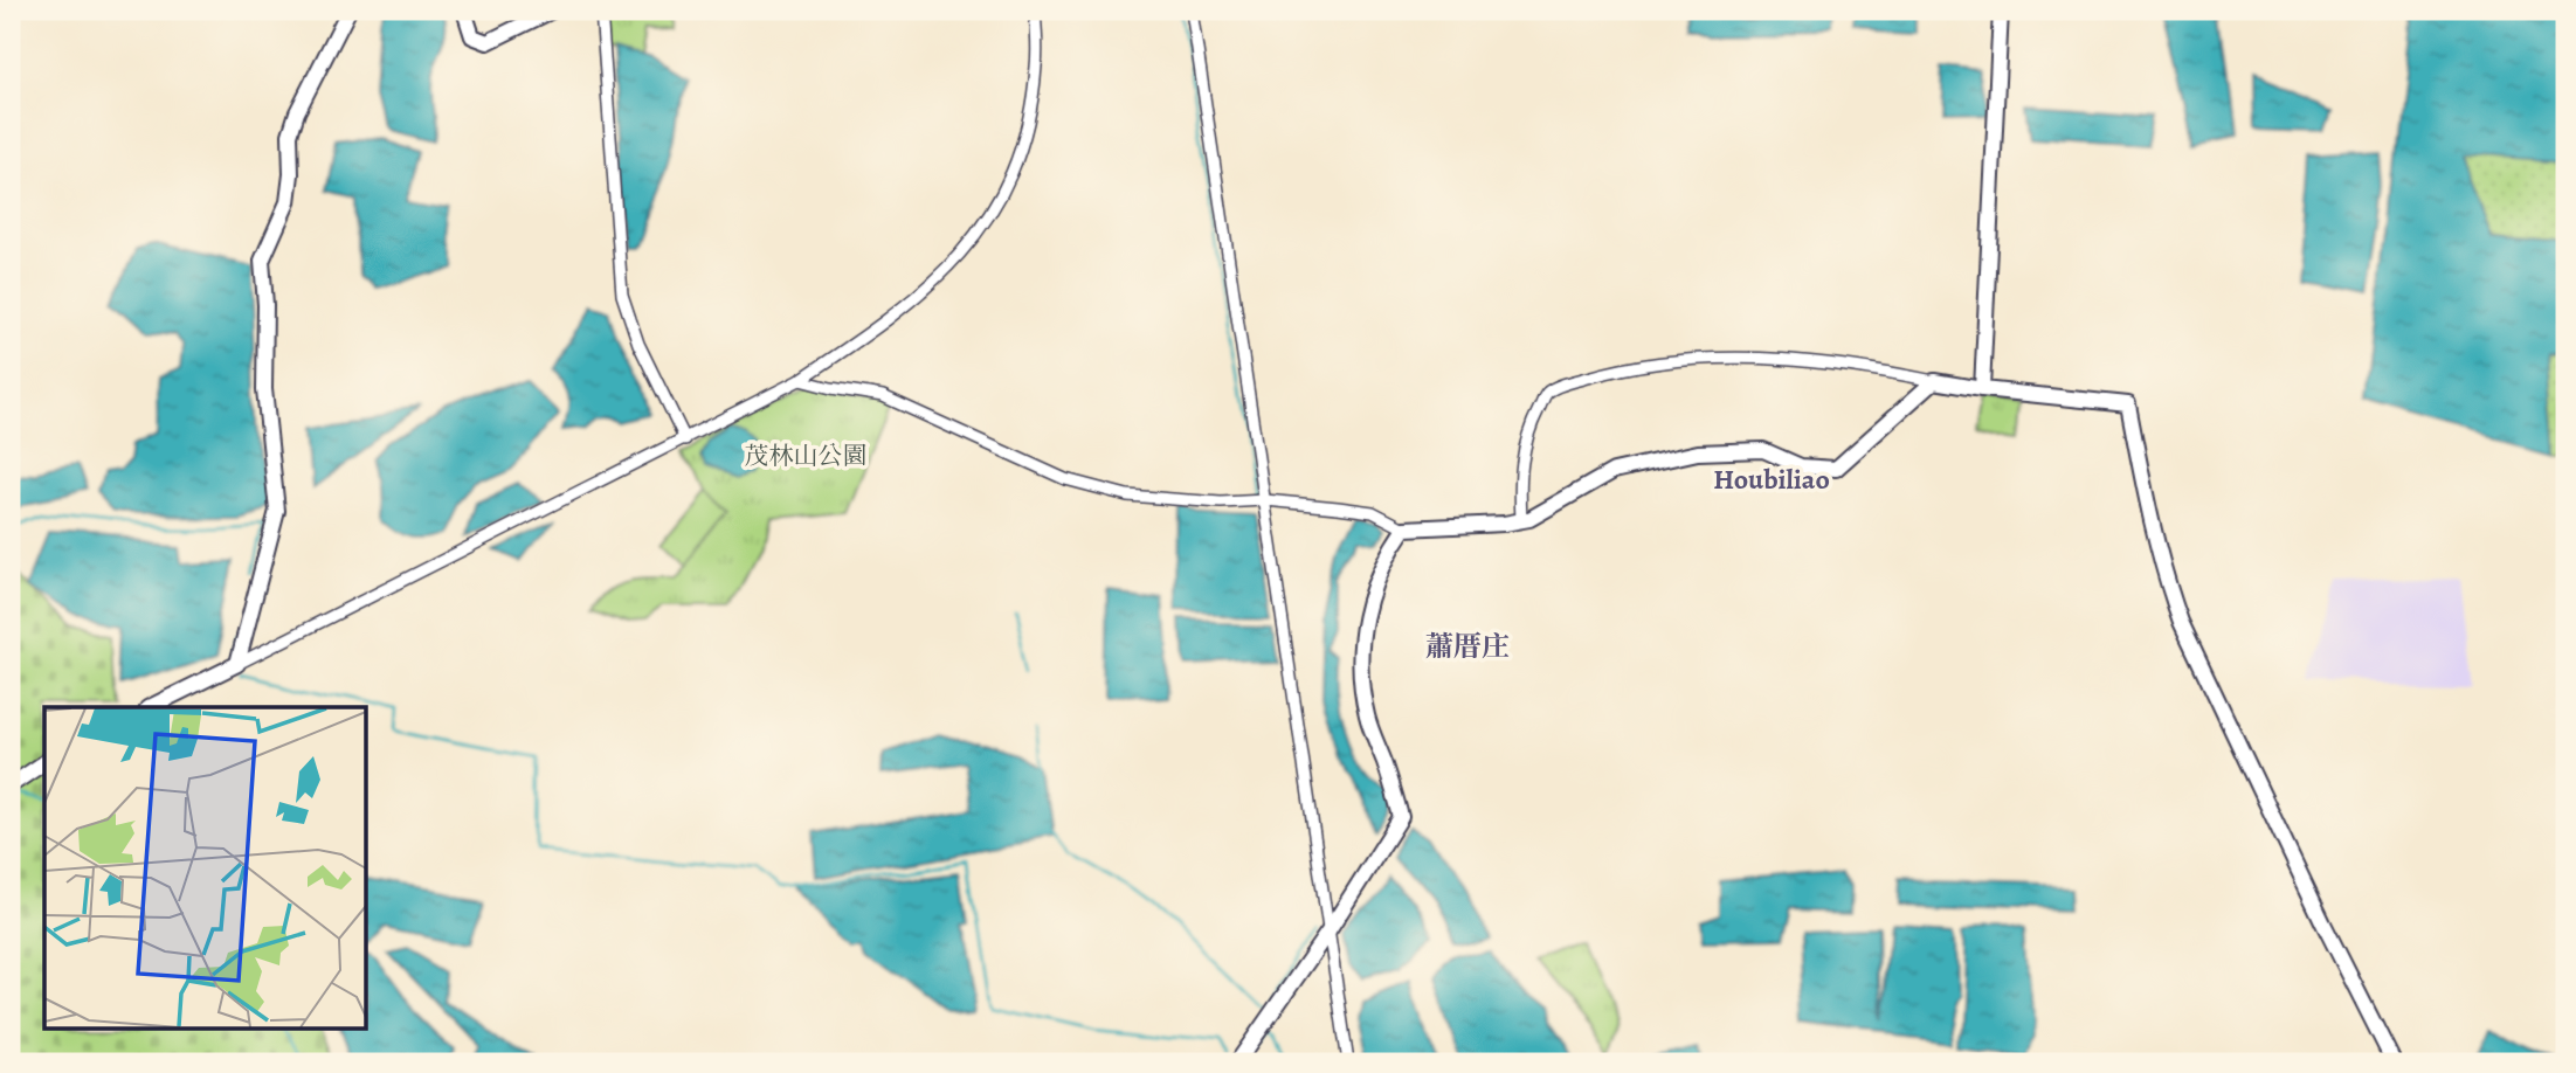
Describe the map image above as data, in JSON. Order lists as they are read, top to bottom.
{
  "districts": ["Houbiliao", "蕭厝庄"],
  "parks": ["茂林山公園"]
}
